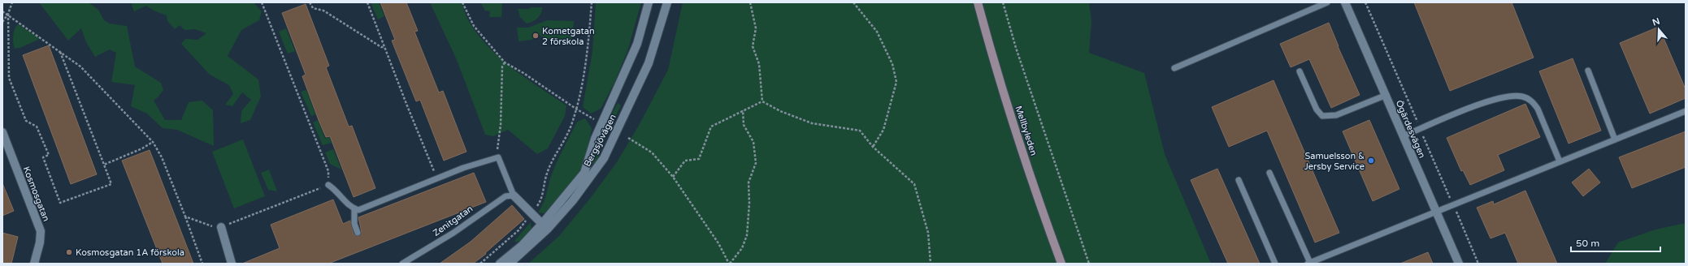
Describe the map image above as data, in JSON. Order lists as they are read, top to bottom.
{
  "streets": {
    "main road": ["Mellbyleden"],
    "street": ["Ögärdesvägen", "Bergsjövägen", "Kosmosgatan"],
    "lane": ["Zenitgatan"]
  },
  "places": ["Kometgatan 2 förskola", "Samuelsson & Jersby Service", "Kosmosgatan 1A förskola"],
  "scale_bar": "50 m",
  "north": "top"
}
